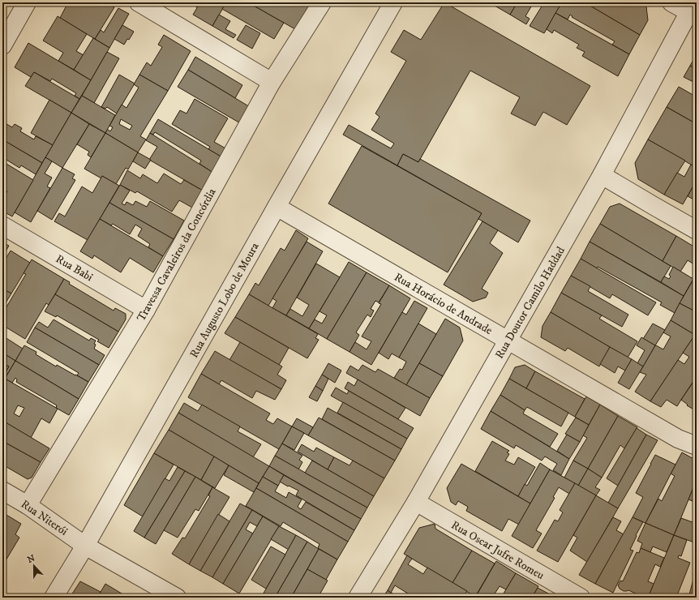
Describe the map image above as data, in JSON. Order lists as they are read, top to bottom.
{
  "streets": {
    "street": [
      "Travessa Cavaleiros da Concórdia",
      "Rua Babi",
      "Rua Augusto Lobo de Moura",
      "Rua Doutor Camilo Haddad",
      "Rua Horácio de Andrade",
      "Rua Niterói",
      "Rua Oscar Jufre Romeu"
    ]
  },
  "crossings": [
    ["Travessa Cavaleiros da Concórdia", "Rua Babi"],
    ["Travessa Cavaleiros da Concórdia", "Rua Niterói"],
    ["Rua Augusto Lobo de Moura", "Rua Horácio de Andrade"],
    ["Rua Augusto Lobo de Moura", "Rua Niterói"],
    ["Rua Doutor Camilo Haddad", "Rua Horácio de Andrade"],
    ["Rua Doutor Camilo Haddad", "Rua Oscar Jufre Romeu"]
  ],
  "north": "top"
}
